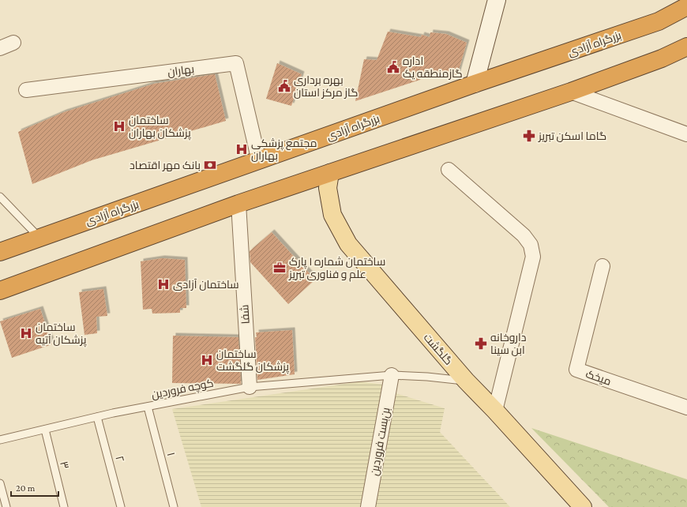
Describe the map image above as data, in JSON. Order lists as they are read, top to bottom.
{
  "streets": {
    "highway": ["بزرگراه آزادی"],
    "main road": ["گلگشت"],
    "street": [
      "بهاران",
      "شفا",
      "میخک",
      "بن‌بست فروردین"
    ],
    "lane": [
      "کوچه فروردین",
      "۱",
      "۲",
      "۳"
    ]
  },
  "crossings": [
    ["بزرگراه آزادی", "بهاران"],
    ["شفا", "کوچه فروردین"],
    ["گلگشت", "کوچه فروردین"],
    ["کوچه فروردین", "بن‌بست فروردین"],
    ["کوچه فروردین", "۱"],
    ["کوچه فروردین", "۲"],
    ["کوچه فروردین", "۳"]
  ],
  "places": {
    "public building": ["اداره گازمنطقه یک", "بهره برداری گاز مرکز استان"],
    "hospital": [
      "ساختمان پزشکان بهاران",
      "مجتمع پزشکی بهاران",
      "ساختمان آزادی",
      "ساختمان پزشکان آتیه",
      "ساختمان پزشکان گلگشت"
    ],
    "pharmacy": ["گاما اسکن تبریز", "داروخانه ابن سینا"],
    "bank": ["بانک مهر اقتصاد"],
    "office": ["ساختمان شماره ۱ پارک علم و فناوری تبریز"]
  },
  "scale_bar": "20 m"
}
